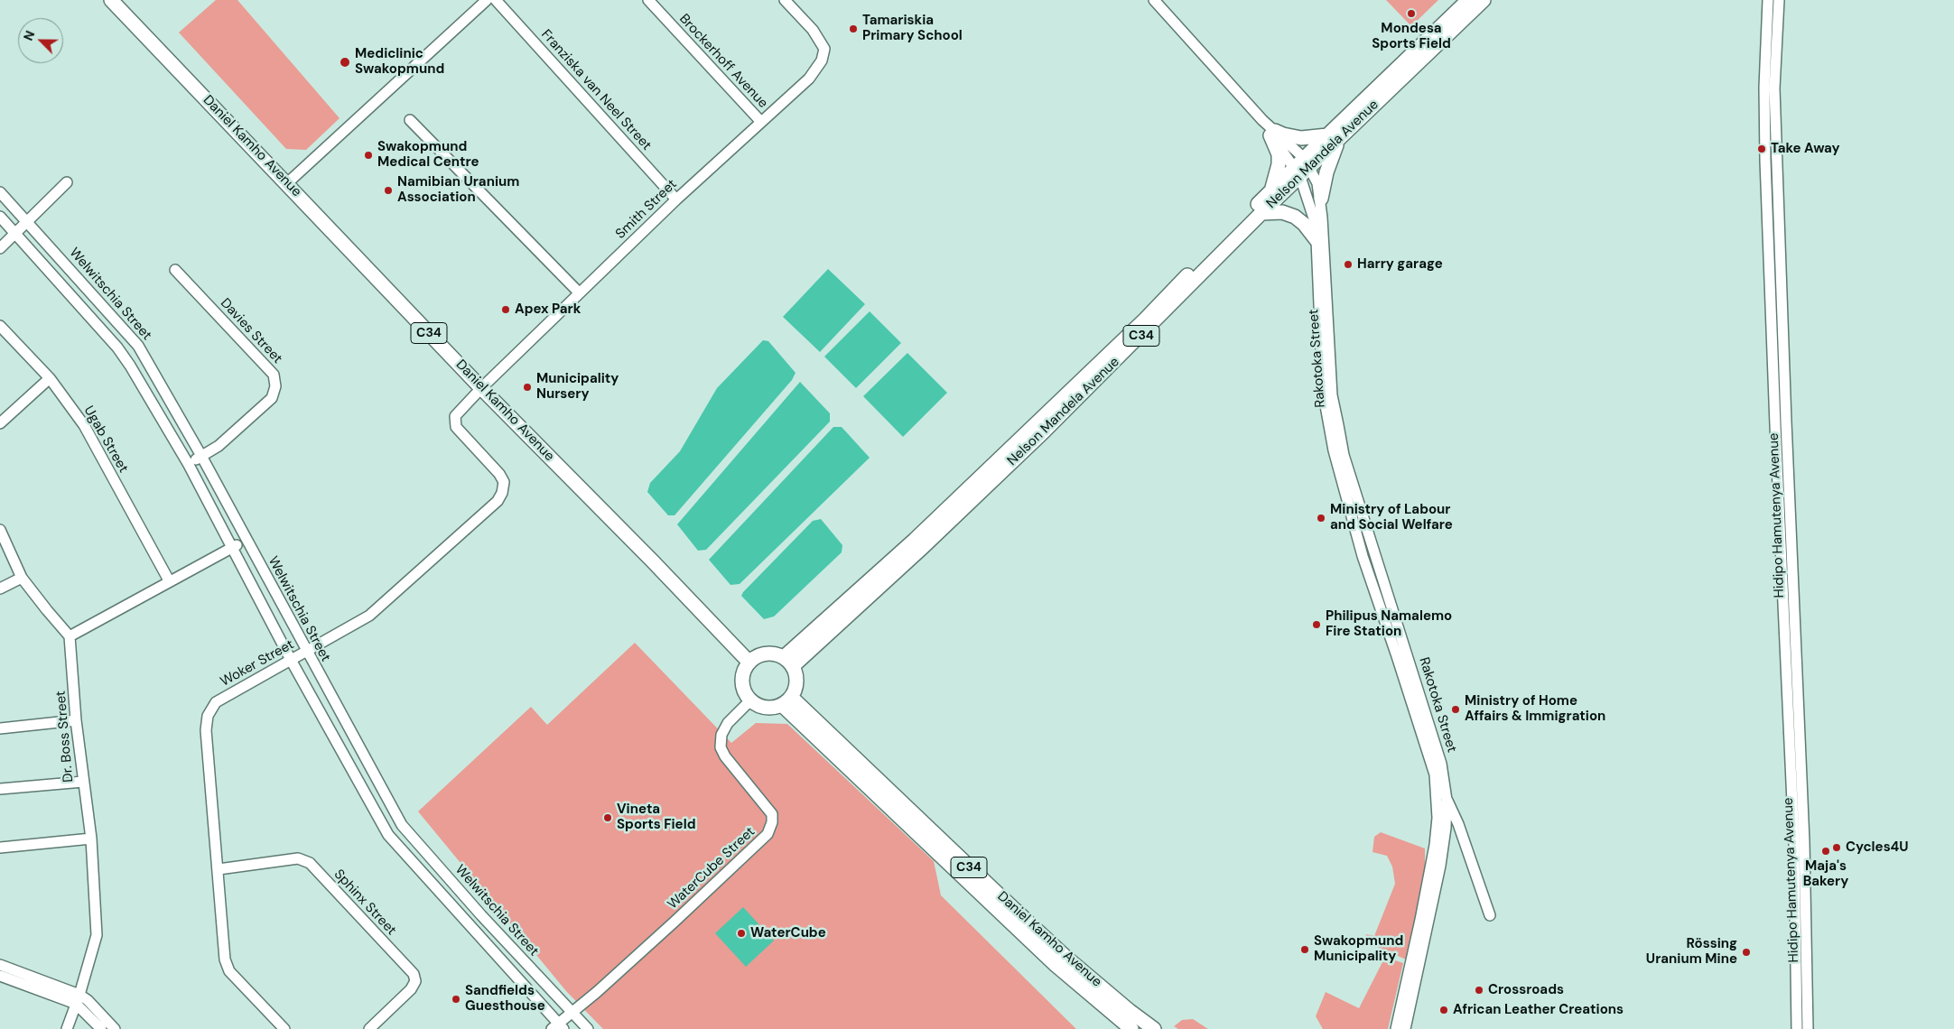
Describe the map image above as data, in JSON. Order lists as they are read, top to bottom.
{
  "streets": {
    "main road": ["Daniel Kamho Avenue", "Nelson Mandela Avenue", "C34"],
    "street": [
      "Brockerhoff Avenue",
      "Franziska van Neel Street",
      "Smith Street",
      "Welwitschia Street",
      "Davies Street",
      "Rakotoka Street",
      "Ugab Street",
      "Hidipo Hamutenya Avenue",
      "Woker Street",
      "Dr. Boss Street",
      "WaterCube Street",
      "Sphinx Street"
    ]
  },
  "crossings": [
    ["Brockerhoff Avenue", "Smith Street"],
    ["Franziska van Neel Street", "Smith Street"],
    ["Daniel Kamho Avenue", "Nelson Mandela Avenue"],
    ["Daniel Kamho Avenue", "Smith Street"],
    ["Daniel Kamho Avenue", "Woker Street"],
    ["Daniel Kamho Avenue", "WaterCube Street"],
    ["Nelson Mandela Avenue", "Rakotoka Street"],
    ["Nelson Mandela Avenue", "WaterCube Street"],
    ["Smith Street", "Woker Street"],
    ["Welwitschia Street", "Davies Street"],
    ["Welwitschia Street", "Woker Street"],
    ["Welwitschia Street", "WaterCube Street"],
    ["Woker Street", "Sphinx Street"]
  ],
  "places": [
    "Mondesa Sports Field",
    "Tamariskia Primary School",
    "Mediclinic Swakopmund",
    "Take Away",
    "Swakopmund Medical Centre",
    "Namibian Uranium Association",
    "Harry garage",
    "Apex Park",
    "Municipality Nursery",
    "Ministry of Labour and Social Welfare",
    "Philipus Namalemo Fire Station",
    "Ministry of Home Affairs & Immigration",
    "Vineta Sports Field",
    "Cycles4U",
    "Maja's Bakery",
    "WaterCube",
    "Swakopmund Municipality",
    "Rössing Uranium Mine",
    "Crossroads",
    "Sandfields Guesthouse",
    "African Leather Creations"
  ],
  "north": "top left"
}
